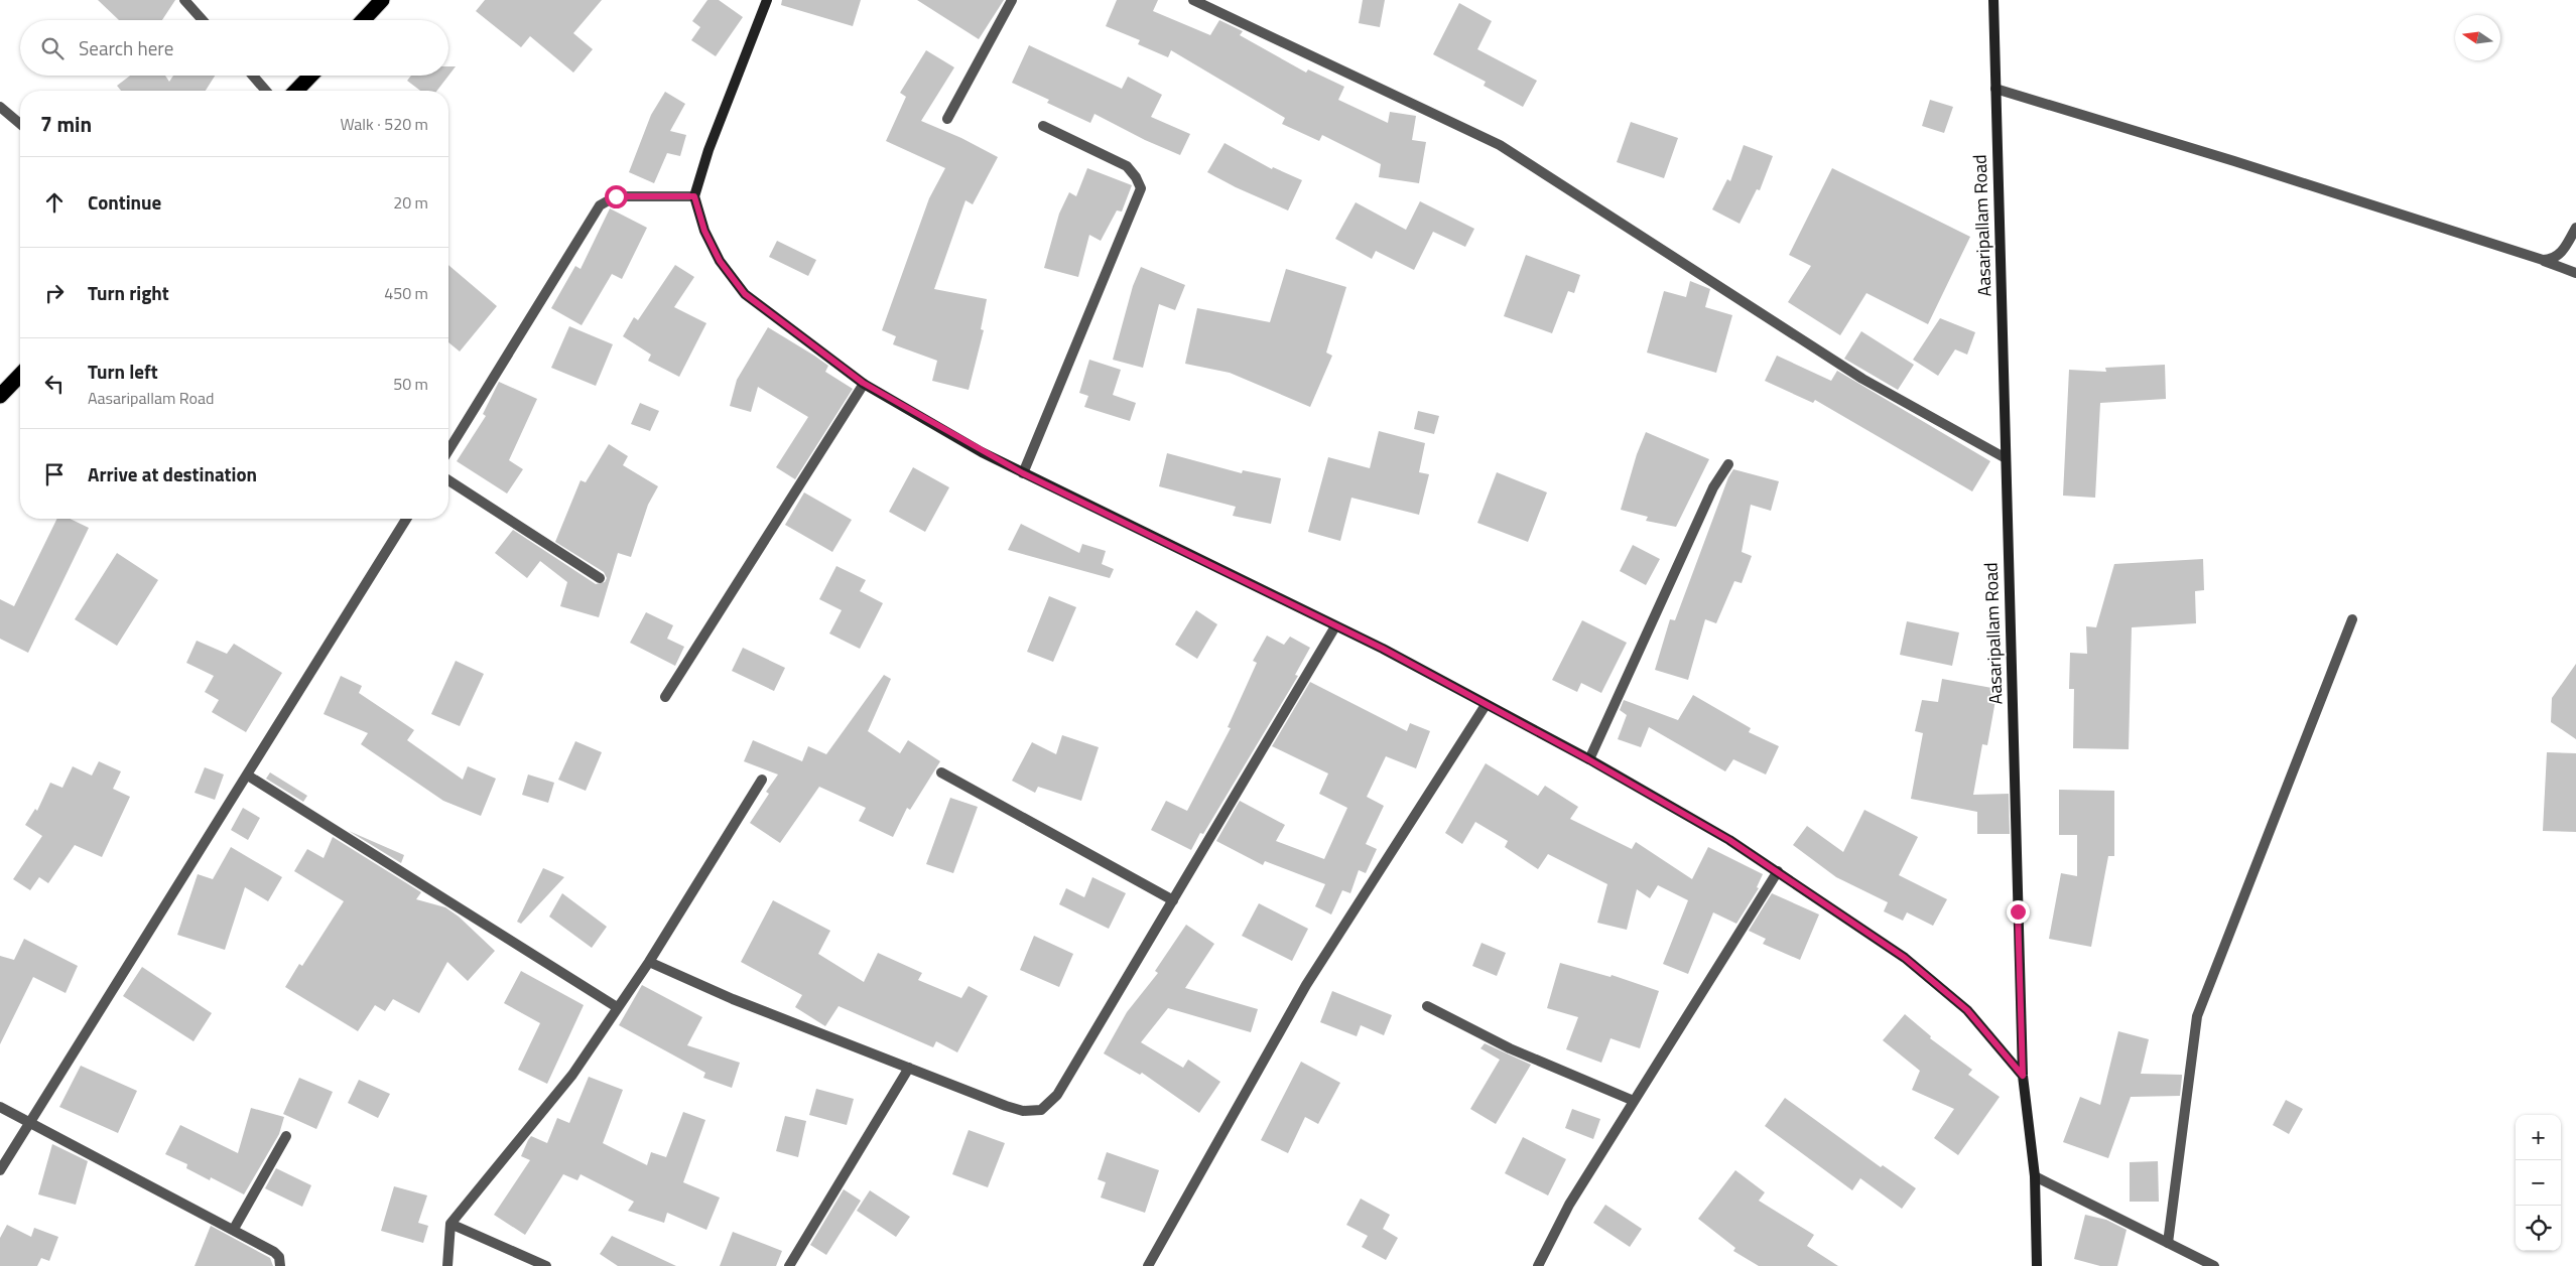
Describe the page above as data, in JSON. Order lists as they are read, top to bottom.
{
  "streets": {
    "street": ["Aasaripallam Road"]
  },
  "north": "left",
  "page": {
    "search": "Search here",
    "heading": ["7 min", "Walk · 520 m"],
    "list": [
      ["Continue", "20 m"],
      ["Turn right", "450 m"],
      ["Turn left", "Aasaripallam Road", "50 m"],
      "Arrive at destination"
    ],
    "map_buttons": ["+", "−"]
  }
}
